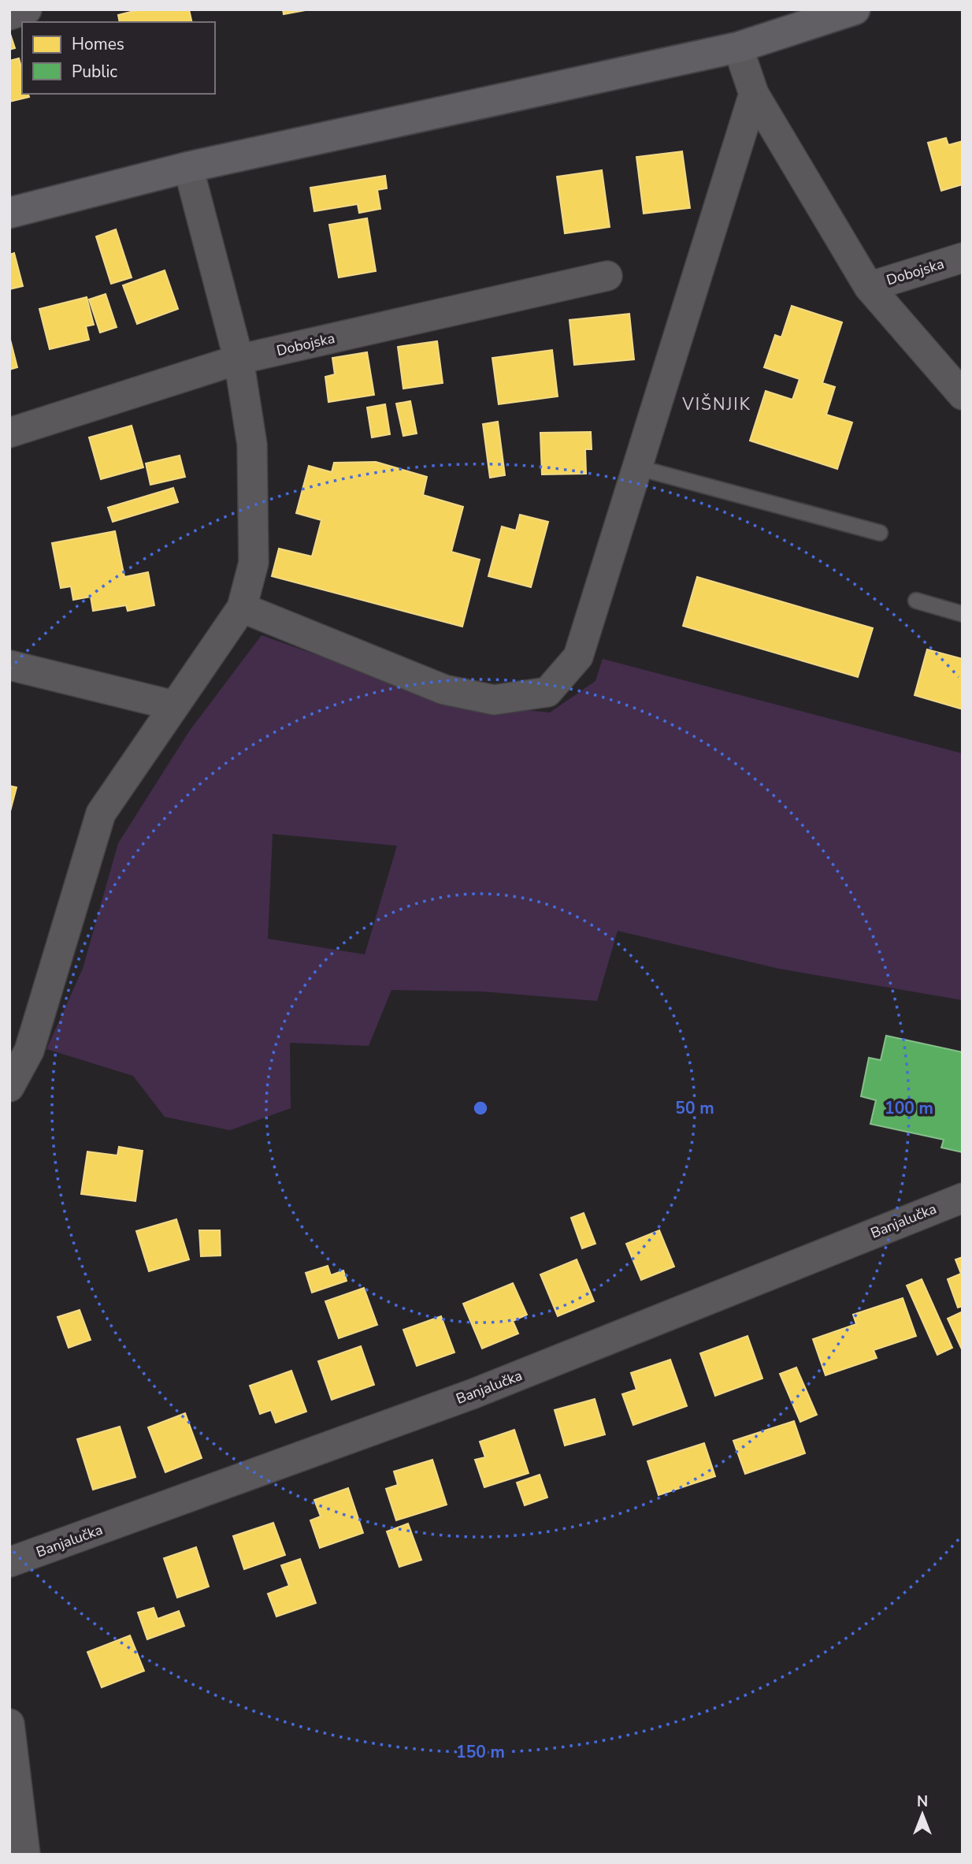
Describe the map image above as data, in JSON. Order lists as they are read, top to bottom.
{
  "streets": {
    "street": ["Dobojska", "Banjalučka"]
  },
  "districts": ["VIŠNJIK"],
  "legend": ["Homes", "Public"],
  "north": "top",
  "rings": ["50 m", "100 m", "150 m"]
}
